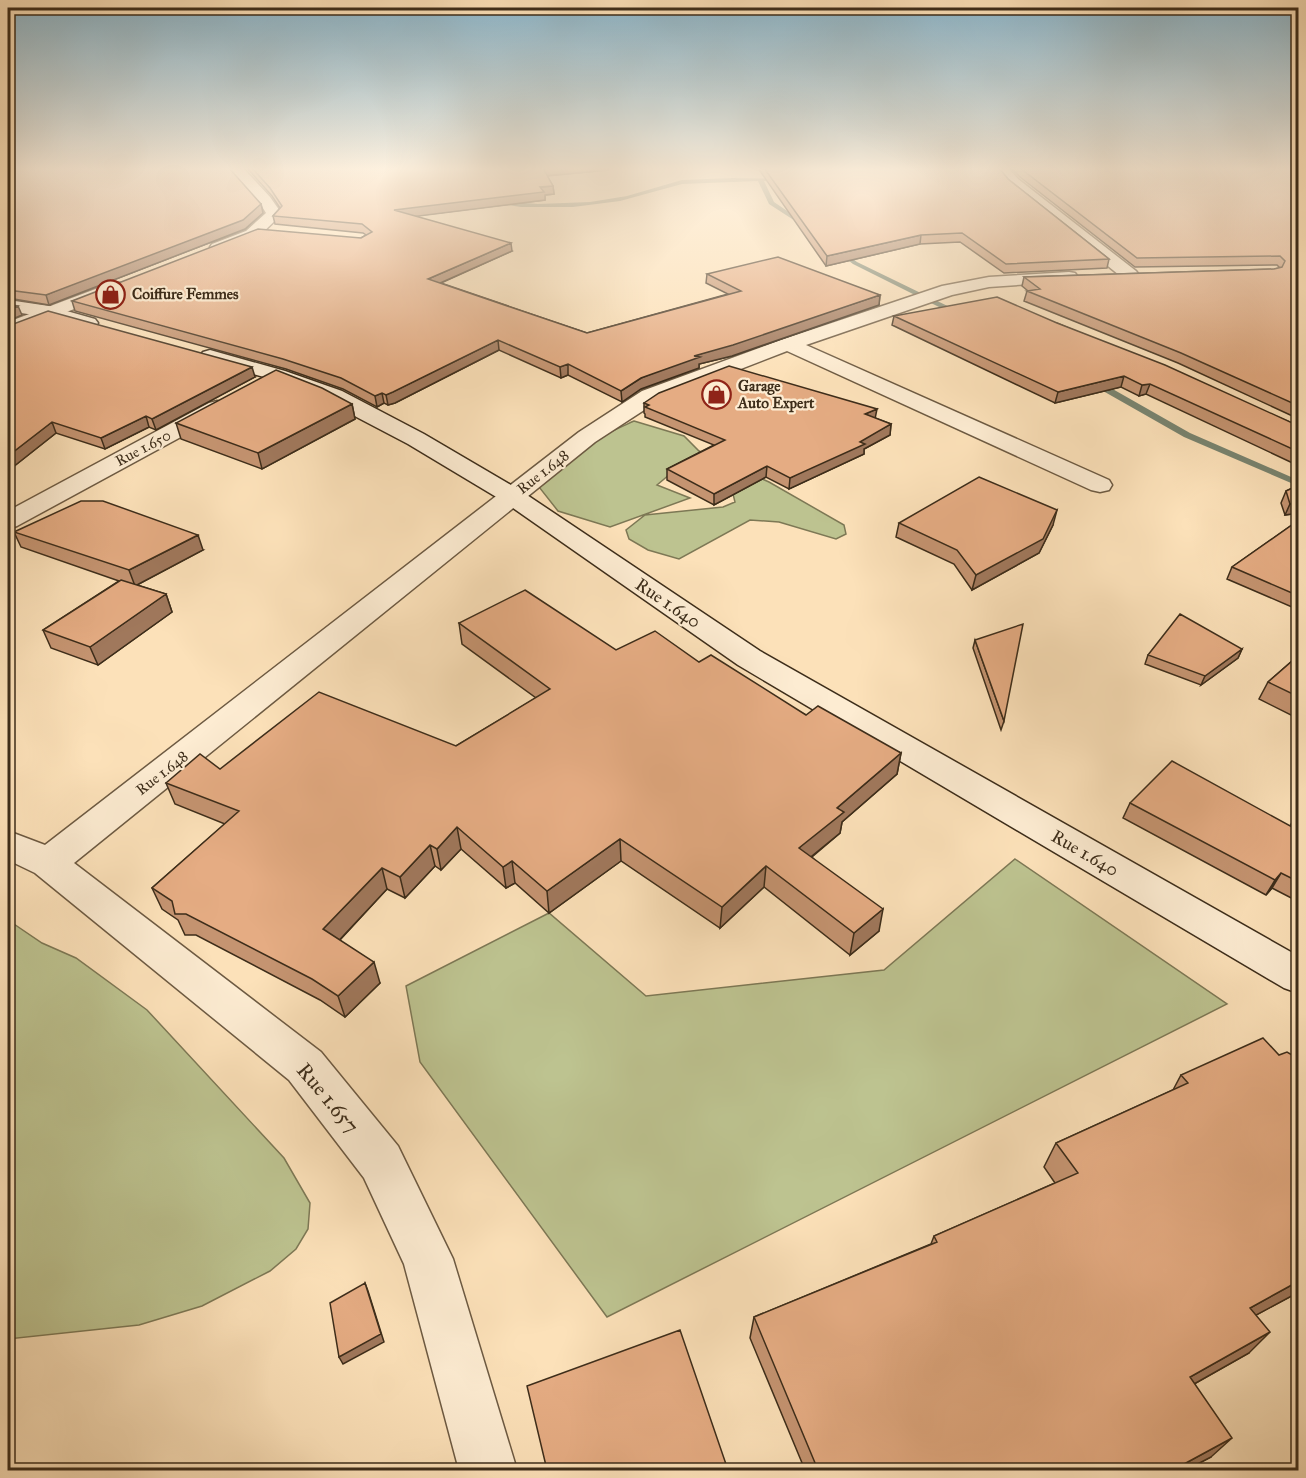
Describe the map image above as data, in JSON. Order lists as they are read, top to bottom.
{
  "streets": {
    "street": [
      "Rue 1.650",
      "Rue 1.648",
      "Rue 1.640",
      "Rue 1.657"
    ]
  },
  "crossings": [
    ["Rue 1.650", "Rue 1.640"],
    ["Rue 1.648", "Rue 1.640"],
    ["Rue 1.648", "Rue 1.657"]
  ],
  "places": {
    "shop": ["Coiffure Femmes", "Garage Auto Expert"]
  }
}
